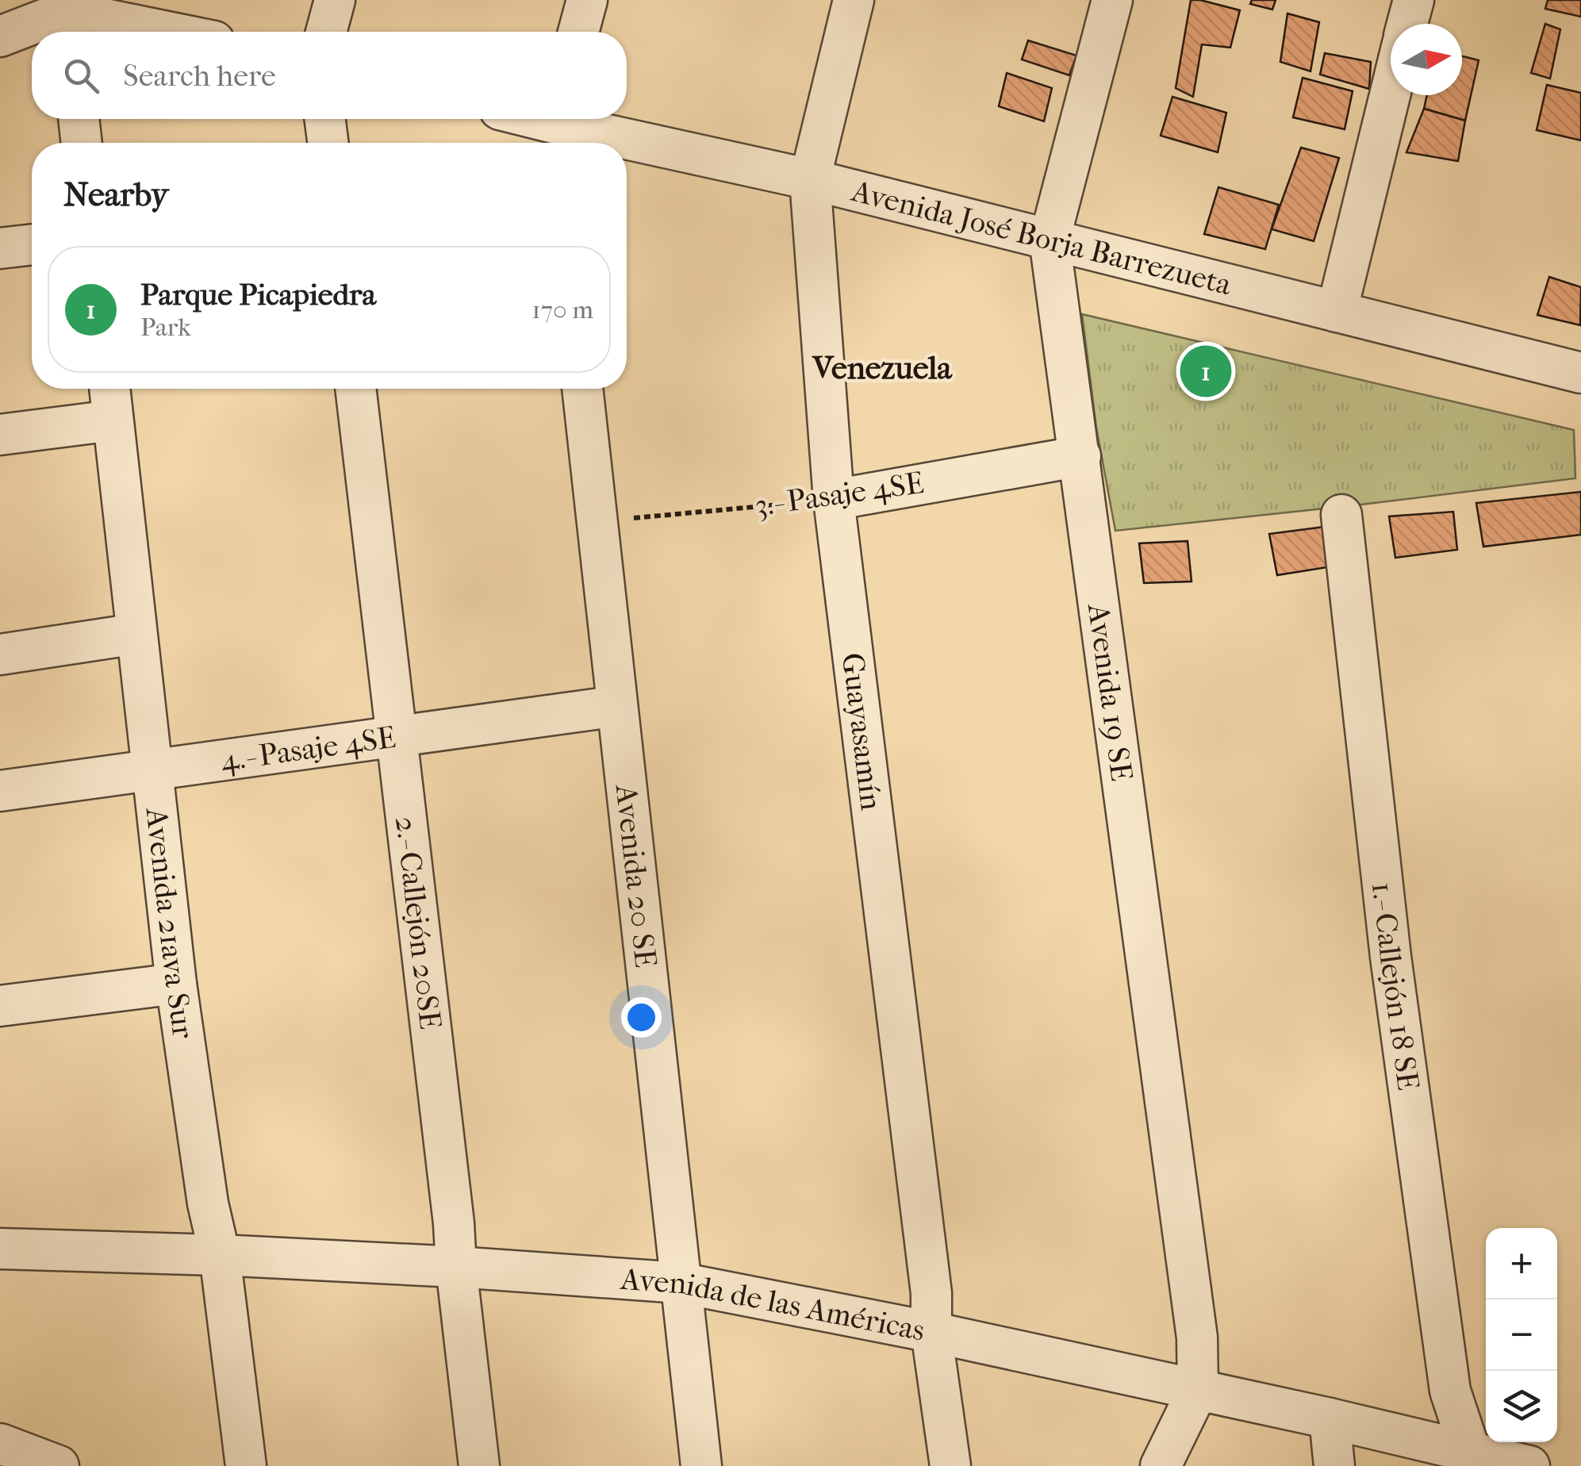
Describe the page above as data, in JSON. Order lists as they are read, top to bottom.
{
  "streets": {
    "street": [
      "Avenida José Borja Barrezueta",
      "3.- Pasaje 4SE",
      "Avenida 19 SE",
      "Guayasamín",
      "4.- Pasaje 4SE",
      "Avenida 20 SE",
      "2.- Callejón 20SE",
      "Avenida 21ava Sur",
      "1.- Callejón 18 SE",
      "Avenida de las Américas"
    ]
  },
  "crossings": [
    ["Avenida José Borja Barrezueta", "Avenida 19 SE"],
    ["Avenida José Borja Barrezueta", "Guayasamín"],
    ["3.- Pasaje 4SE", "Avenida 19 SE"],
    ["3.- Pasaje 4SE", "Guayasamín"],
    ["3.- Pasaje 4SE", "Avenida 20 SE"],
    ["Avenida 19 SE", "Avenida de las Américas"],
    ["Guayasamín", "Avenida de las Américas"],
    ["4.- Pasaje 4SE", "Avenida 20 SE"],
    ["4.- Pasaje 4SE", "2.- Callejón 20SE"],
    ["4.- Pasaje 4SE", "Avenida 21ava Sur"],
    ["Avenida 20 SE", "Avenida de las Américas"],
    ["2.- Callejón 20SE", "Avenida de las Américas"],
    ["Avenida 21ava Sur", "Avenida de las Américas"],
    ["1.- Callejón 18 SE", "Avenida de las Américas"]
  ],
  "districts": ["Venezuela"],
  "north": "right",
  "page": {
    "search": "Search here",
    "heading": "Nearby",
    "list": [
      {
        "mark": "1",
        "name": "Parque Picapiedra",
        "note": "Park",
        "value": "170 m"
      }
    ],
    "pins": "1",
    "map_buttons": ["+", "−"]
  }
}
